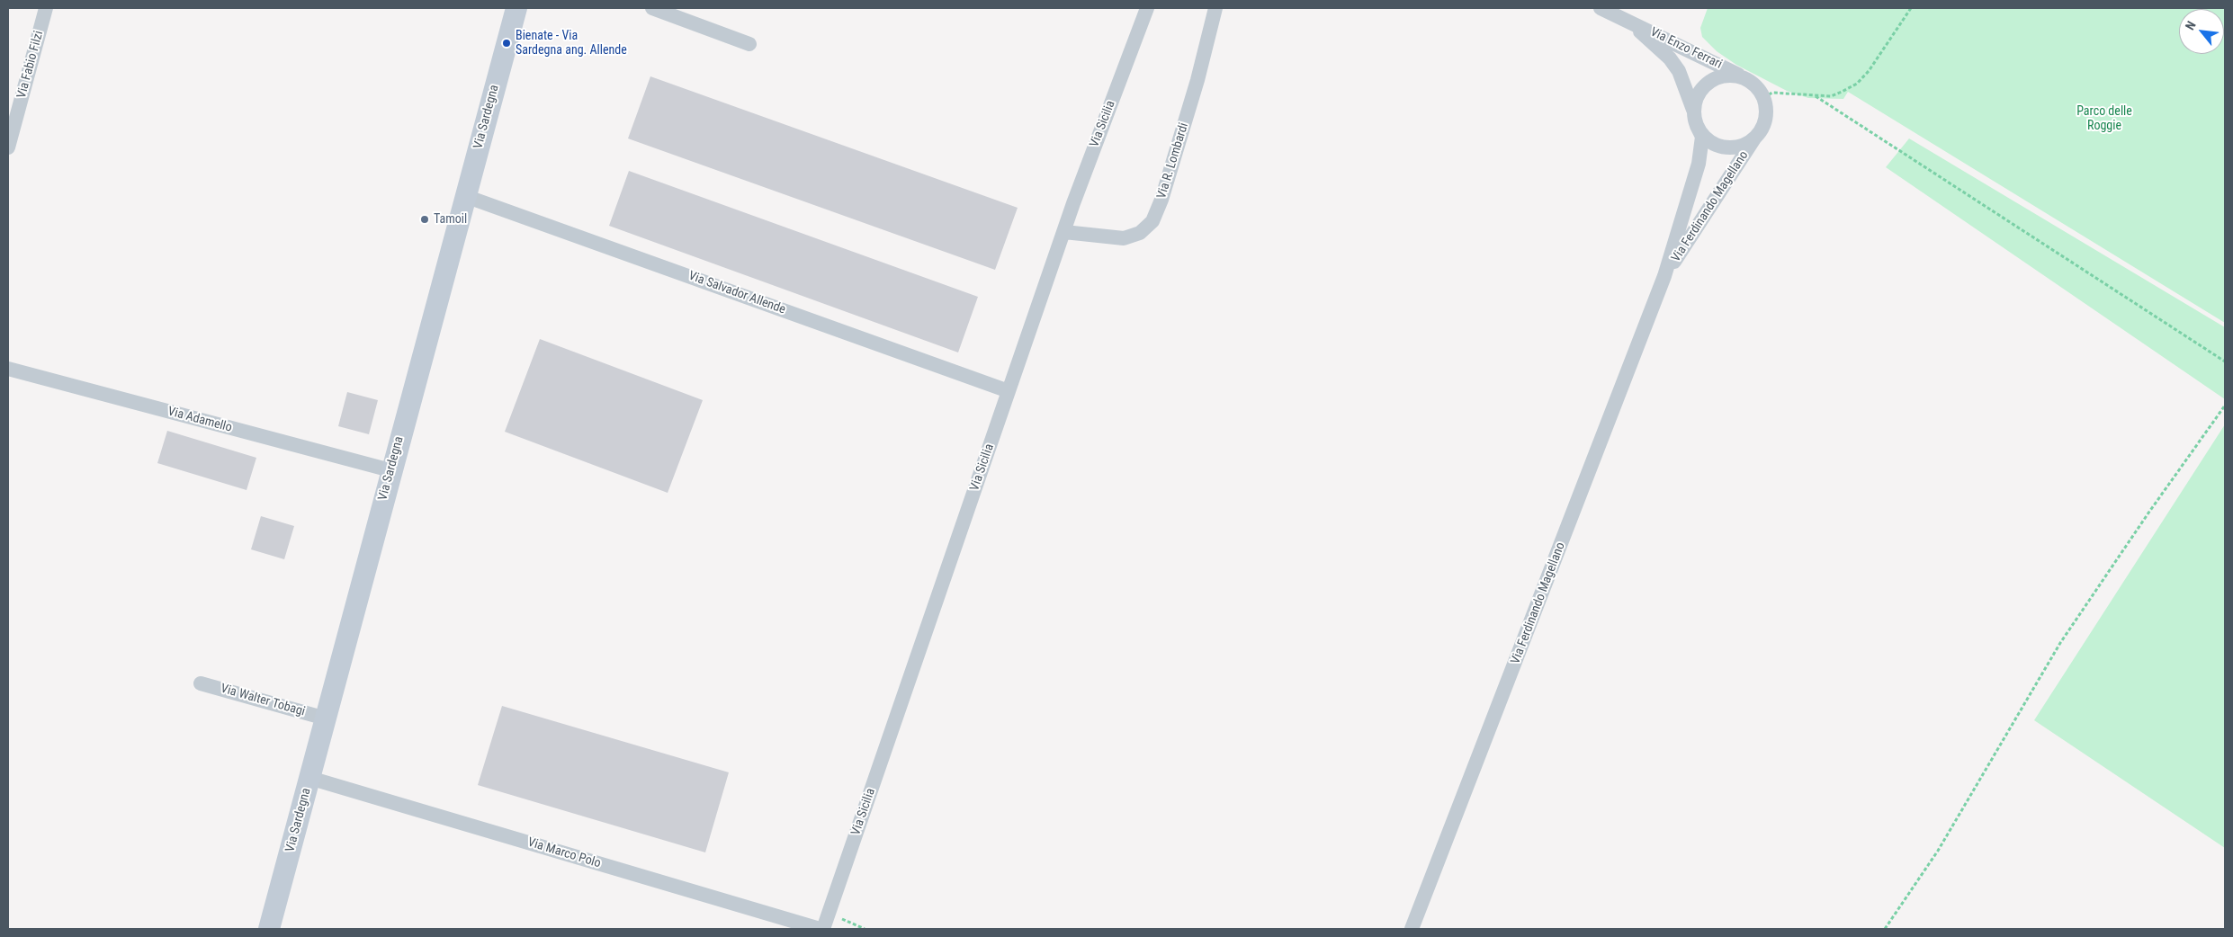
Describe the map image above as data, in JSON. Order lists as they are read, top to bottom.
{
  "streets": {
    "street": [
      "Via Enzo Ferrari",
      "Via Fabio Filzi",
      "Via Sardegna",
      "Via Sicilia",
      "Via R. Lombardi",
      "Via Ferdinando Magellano",
      "Via Salvador Allende",
      "Via Adamello",
      "Via Walter Tobagi",
      "Via Marco Polo"
    ]
  },
  "crossings": [
    ["Via Enzo Ferrari", "Via Ferdinando Magellano"],
    ["Via Sardegna", "Via Salvador Allende"],
    ["Via Sardegna", "Via Adamello"],
    ["Via Sardegna", "Via Walter Tobagi"],
    ["Via Sardegna", "Via Marco Polo"],
    ["Via Sicilia", "Via R. Lombardi"],
    ["Via Sicilia", "Via Salvador Allende"]
  ],
  "parks": ["Parco delle Roggie"],
  "places": ["Bienate - Via Sardegna ang. Allende", "Tamoil"],
  "north": "top left"
}
